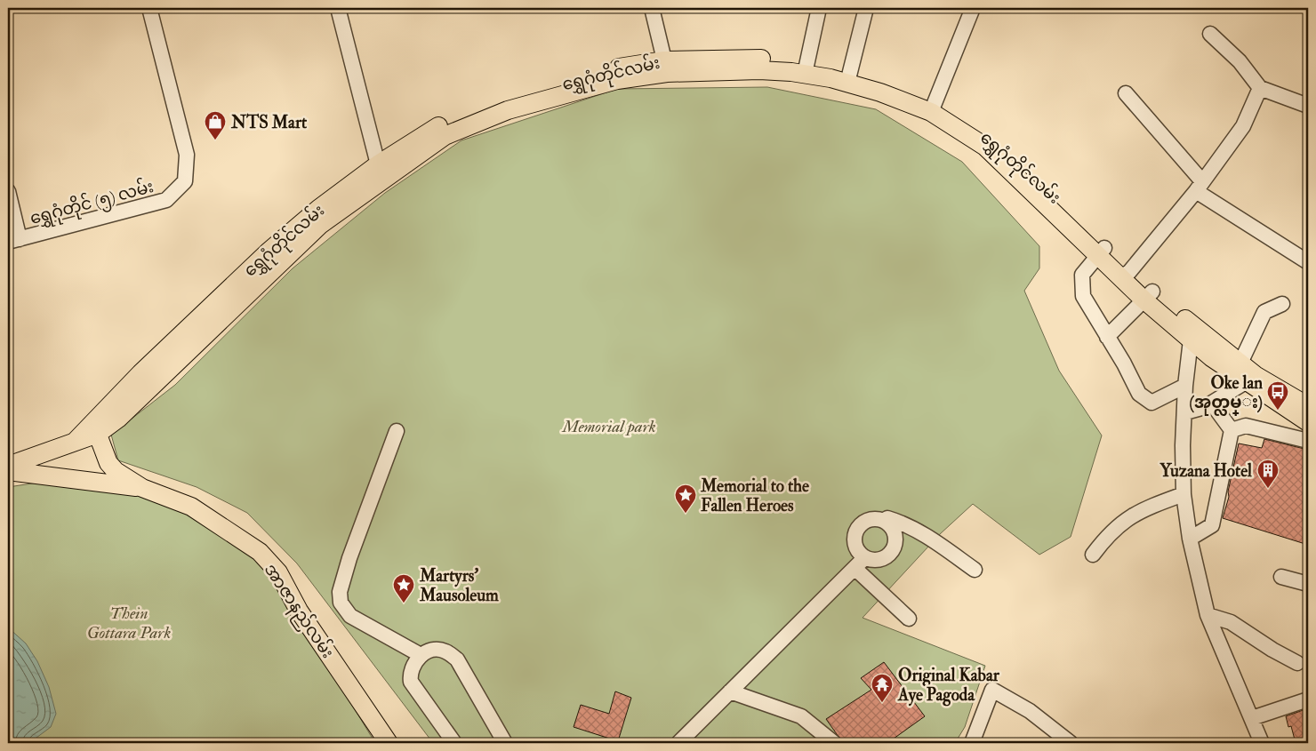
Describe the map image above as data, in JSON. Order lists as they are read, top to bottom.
{
  "streets": {
    "main road": ["ရွှေဂုံတိုင်လမ်း", "အာဇာနည်လမ်း"],
    "street": ["ရွှေဂုံတိုင် (၅) လမ်း"]
  },
  "crossings": [
    ["ရွှေဂုံတိုင်လမ်း", "အာဇာနည်လမ်း"]
  ],
  "parks": ["Memorial park", "Thein Gottara Park"],
  "places": {
    "shop": ["NTS Mart"],
    "bus stop": ["Oke lan (အုတ္လမ္း)"],
    "building": ["Yuzana Hotel"],
    "place": ["Memorial to the Fallen Heroes", "Martyrs' Mausoleum"],
    "temple": ["Original Kabar Aye Pagoda"]
  }
}
